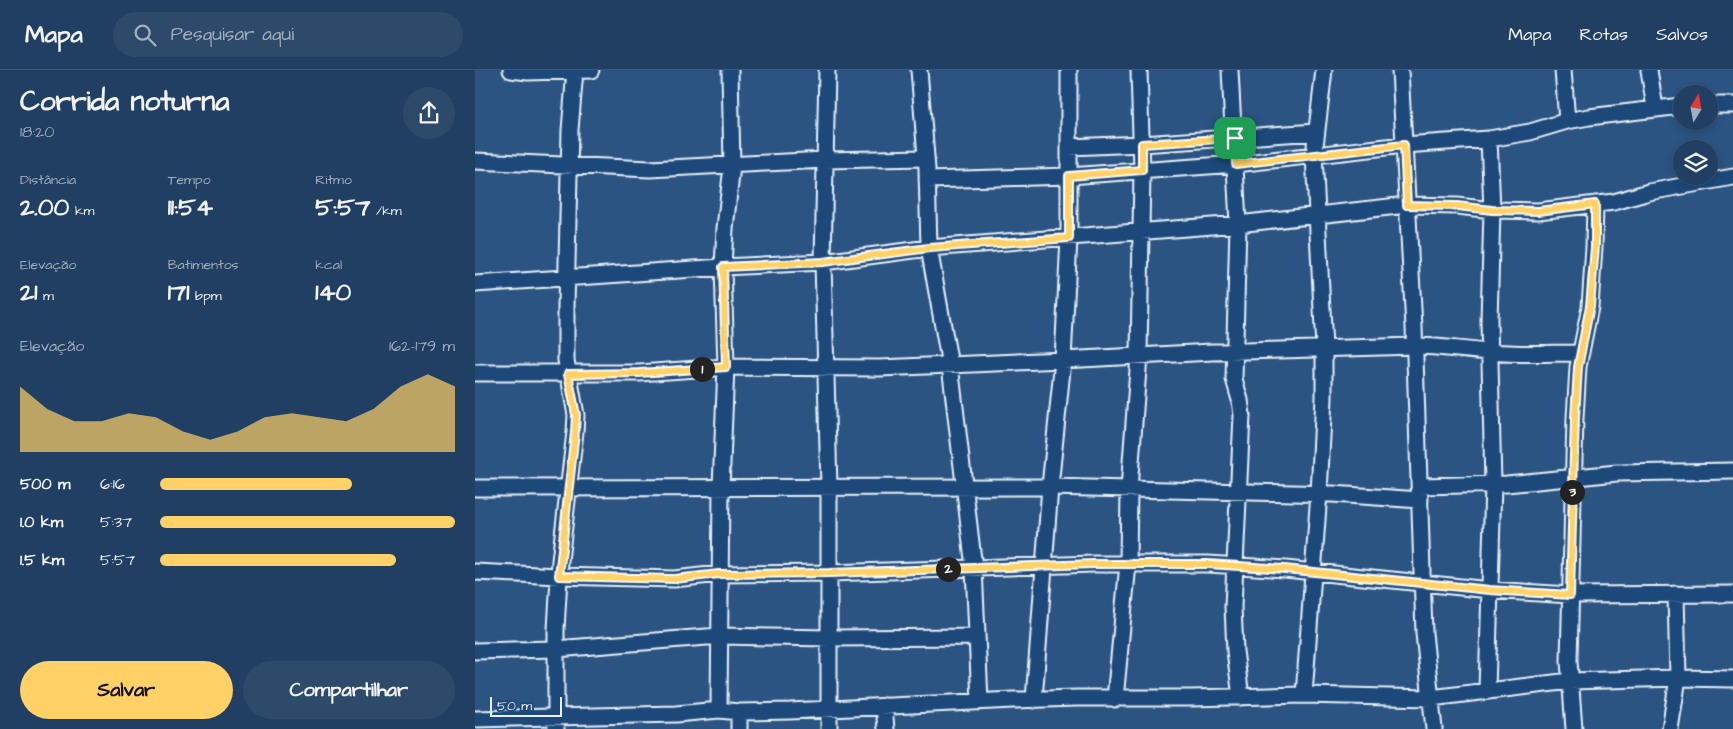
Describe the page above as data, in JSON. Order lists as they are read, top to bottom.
{
  "scale_bar": "50 m",
  "north": "top",
  "page": {
    "header": "Mapa",
    "search": "Pesquisar aqui",
    "nav": ["Mapa", "Rotas", "Salvos"],
    "heading": ["Corrida noturna", "18:20"],
    "stats": [
      ["Distância", "2.00 km"],
      ["Tempo", "11:54"],
      ["Ritmo", "5:57 /km"],
      ["Elevação", "21 m"],
      ["Batimentos", "171 bpm"],
      ["kcal", "140"]
    ],
    "chart": ["Elevação", "162–179 m"],
    "pins": ["1", "3", "2"],
    "list": [
      {
        "name": "500 m",
        "note": "6:16"
      },
      {
        "name": "1.0 km",
        "note": "5:37"
      },
      {
        "name": "1.5 km",
        "note": "5:57"
      }
    ],
    "buttons": ["Salvar", "Compartilhar"],
    "scale": "50 m"
  }
}
